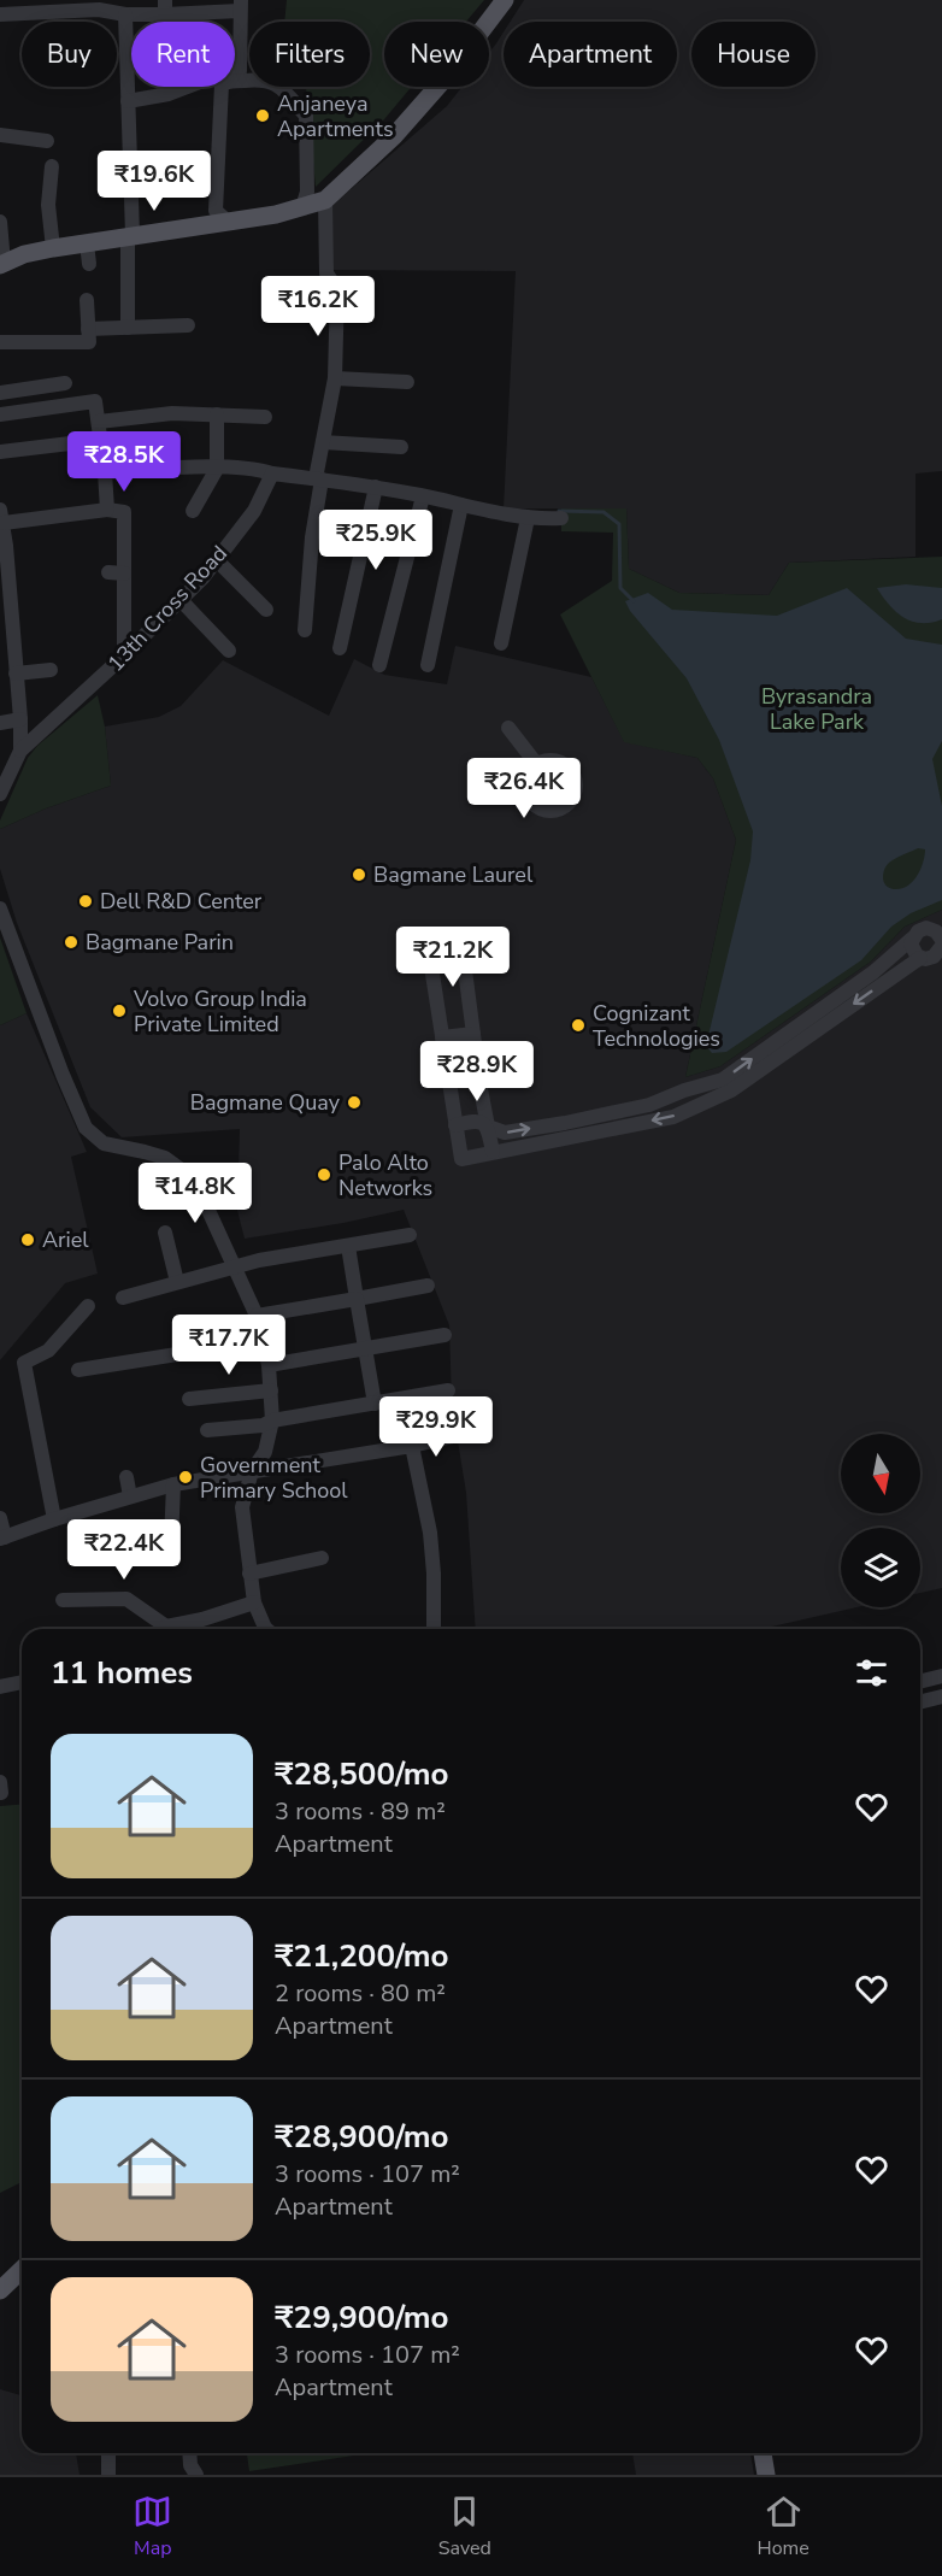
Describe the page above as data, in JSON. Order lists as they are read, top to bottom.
{
  "streets": {
    "street": ["13th Cross Road"]
  },
  "parks": ["Byrasandra Lake Park"],
  "places": [
    "Anjaneya Apartments",
    "Bagmane Laurel",
    "Dell R&D Center",
    "Bagmane Parin",
    "Volvo Group India Private Limited",
    "Cognizant Technologies",
    "Bagmane Quay",
    "Palo Alto Networks",
    "Ariel",
    "Government Primary School"
  ],
  "north": "bottom",
  "page": {
    "chip": [
      "Buy",
      "Rent",
      "Filters",
      "New",
      "Apartment",
      "House"
    ],
    "price": [
      "₹19.6K",
      "₹16.2K",
      "₹28.5K",
      "₹25.9K",
      "₹26.4K",
      "₹21.2K",
      "₹28.9K",
      "₹14.8K",
      "₹17.7K",
      "₹29.9K",
      "₹22.4K"
    ],
    "heading": "11 homes",
    "list": [
      {
        "name": "₹28,500/mo",
        "note": "3 rooms · 89 m² · Apartment"
      },
      {
        "name": "₹21,200/mo",
        "note": "2 rooms · 80 m² · Apartment"
      },
      {
        "name": "₹28,900/mo",
        "note": "3 rooms · 107 m² · Apartment"
      },
      {
        "name": "₹29,900/mo",
        "note": "3 rooms · 107 m² · Apartment"
      }
    ],
    "tabs": ["Map", "Saved", "Home"]
  }
}
